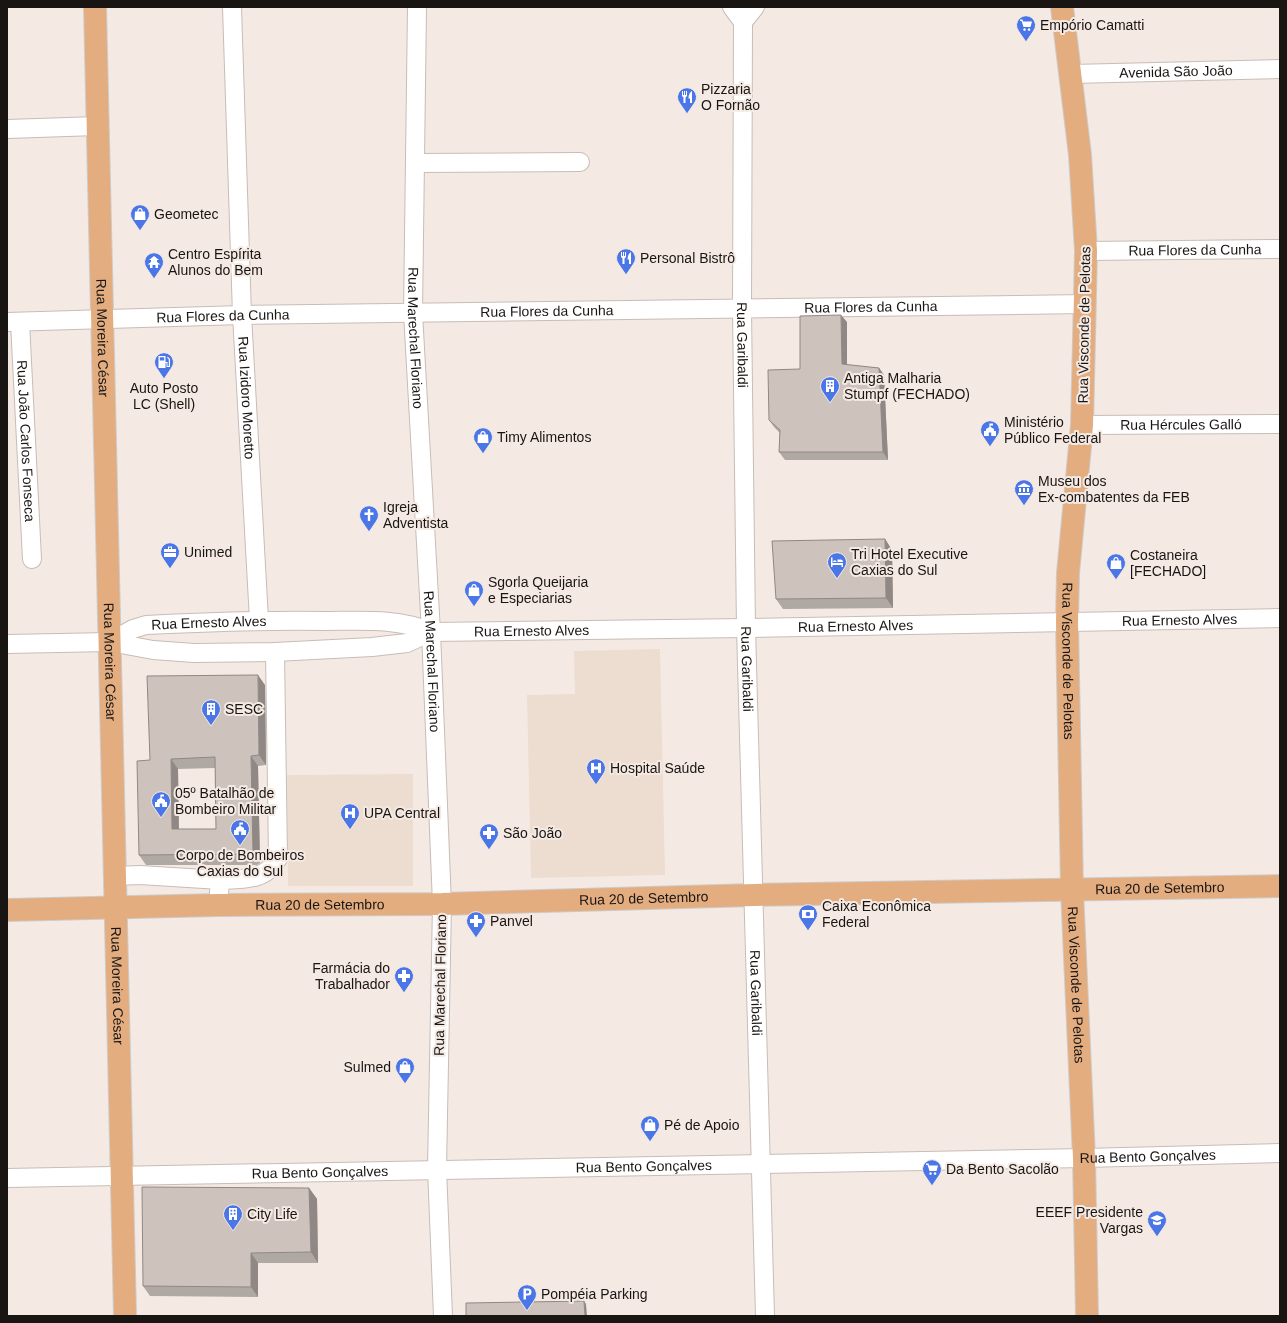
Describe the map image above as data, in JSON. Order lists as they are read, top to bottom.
{
  "streets": {
    "main road": ["Rua Visconde de Pelotas", "Rua Moreira César", "Rua 20 de Setembro"],
    "street": [
      "Avenida São João",
      "Rua Flores da Cunha",
      "Rua Marechal Floriano",
      "Rua Garibaldi",
      "Rua Izidoro Moretto",
      "Rua Hércules Galló",
      "Rua João Carlos Fonseca",
      "Rua Ernesto Alves",
      "Rua Bento Gonçalves"
    ]
  },
  "crossings": [
    ["Avenida São João", "Rua Visconde de Pelotas"],
    ["Rua Flores da Cunha", "Rua Visconde de Pelotas"],
    ["Rua Flores da Cunha", "Rua Moreira César"],
    ["Rua Flores da Cunha", "Rua Marechal Floriano"],
    ["Rua Flores da Cunha", "Rua Garibaldi"],
    ["Rua Flores da Cunha", "Rua Izidoro Moretto"],
    ["Rua Flores da Cunha", "Rua João Carlos Fonseca"],
    ["Rua Visconde de Pelotas", "Rua Hércules Galló"],
    ["Rua Visconde de Pelotas", "Rua Ernesto Alves"],
    ["Rua Visconde de Pelotas", "Rua 20 de Setembro"],
    ["Rua Visconde de Pelotas", "Rua Bento Gonçalves"],
    ["Rua Moreira César", "Rua Ernesto Alves"],
    ["Rua Moreira César", "Rua 20 de Setembro"],
    ["Rua Moreira César", "Rua Bento Gonçalves"],
    ["Rua Marechal Floriano", "Rua Ernesto Alves"],
    ["Rua Marechal Floriano", "Rua 20 de Setembro"],
    ["Rua Marechal Floriano", "Rua Bento Gonçalves"],
    ["Rua Garibaldi", "Rua Ernesto Alves"],
    ["Rua Garibaldi", "Rua 20 de Setembro"],
    ["Rua Garibaldi", "Rua Bento Gonçalves"],
    ["Rua Izidoro Moretto", "Rua Ernesto Alves"]
  ],
  "places": {
    "supermarket": ["Empório Camatti", "Da Bento Sacolão"],
    "restaurant": ["Pizzaria O Fornão", "Personal Bistrô"],
    "shop": [
      "Geometec",
      "Timy Alimentos",
      "Costaneira [FECHADO]",
      "Sgorla Queijaria e Especiarias",
      "Sulmed",
      "Pé de Apoio"
    ],
    "temple": ["Centro Espírita Alunos do Bem"],
    "fuel station": ["Auto Posto LC (Shell)"],
    "building": ["Antiga Malharia Stumpf (FECHADO)", "SESC", "City Life"],
    "public building": ["Ministério Público Federal", "05º Batalhão de Bombeiro Militar", "Corpo de Bombeiros Caxias do Sul"],
    "museum": ["Museu dos Ex-combatentes da FEB"],
    "church": ["Igreja Adventista"],
    "office": ["Unimed"],
    "hotel": ["Tri Hotel Executive Caxias do Sul"],
    "hospital": ["Hospital Saúde", "UPA Central"],
    "pharmacy": ["São João", "Panvel", "Farmácia do Trabalhador"],
    "bank": ["Caixa Econômica Federal"],
    "school or university": ["EEEF Presidente Vargas"],
    "parking": ["Pompéia Parking"]
  }
}
